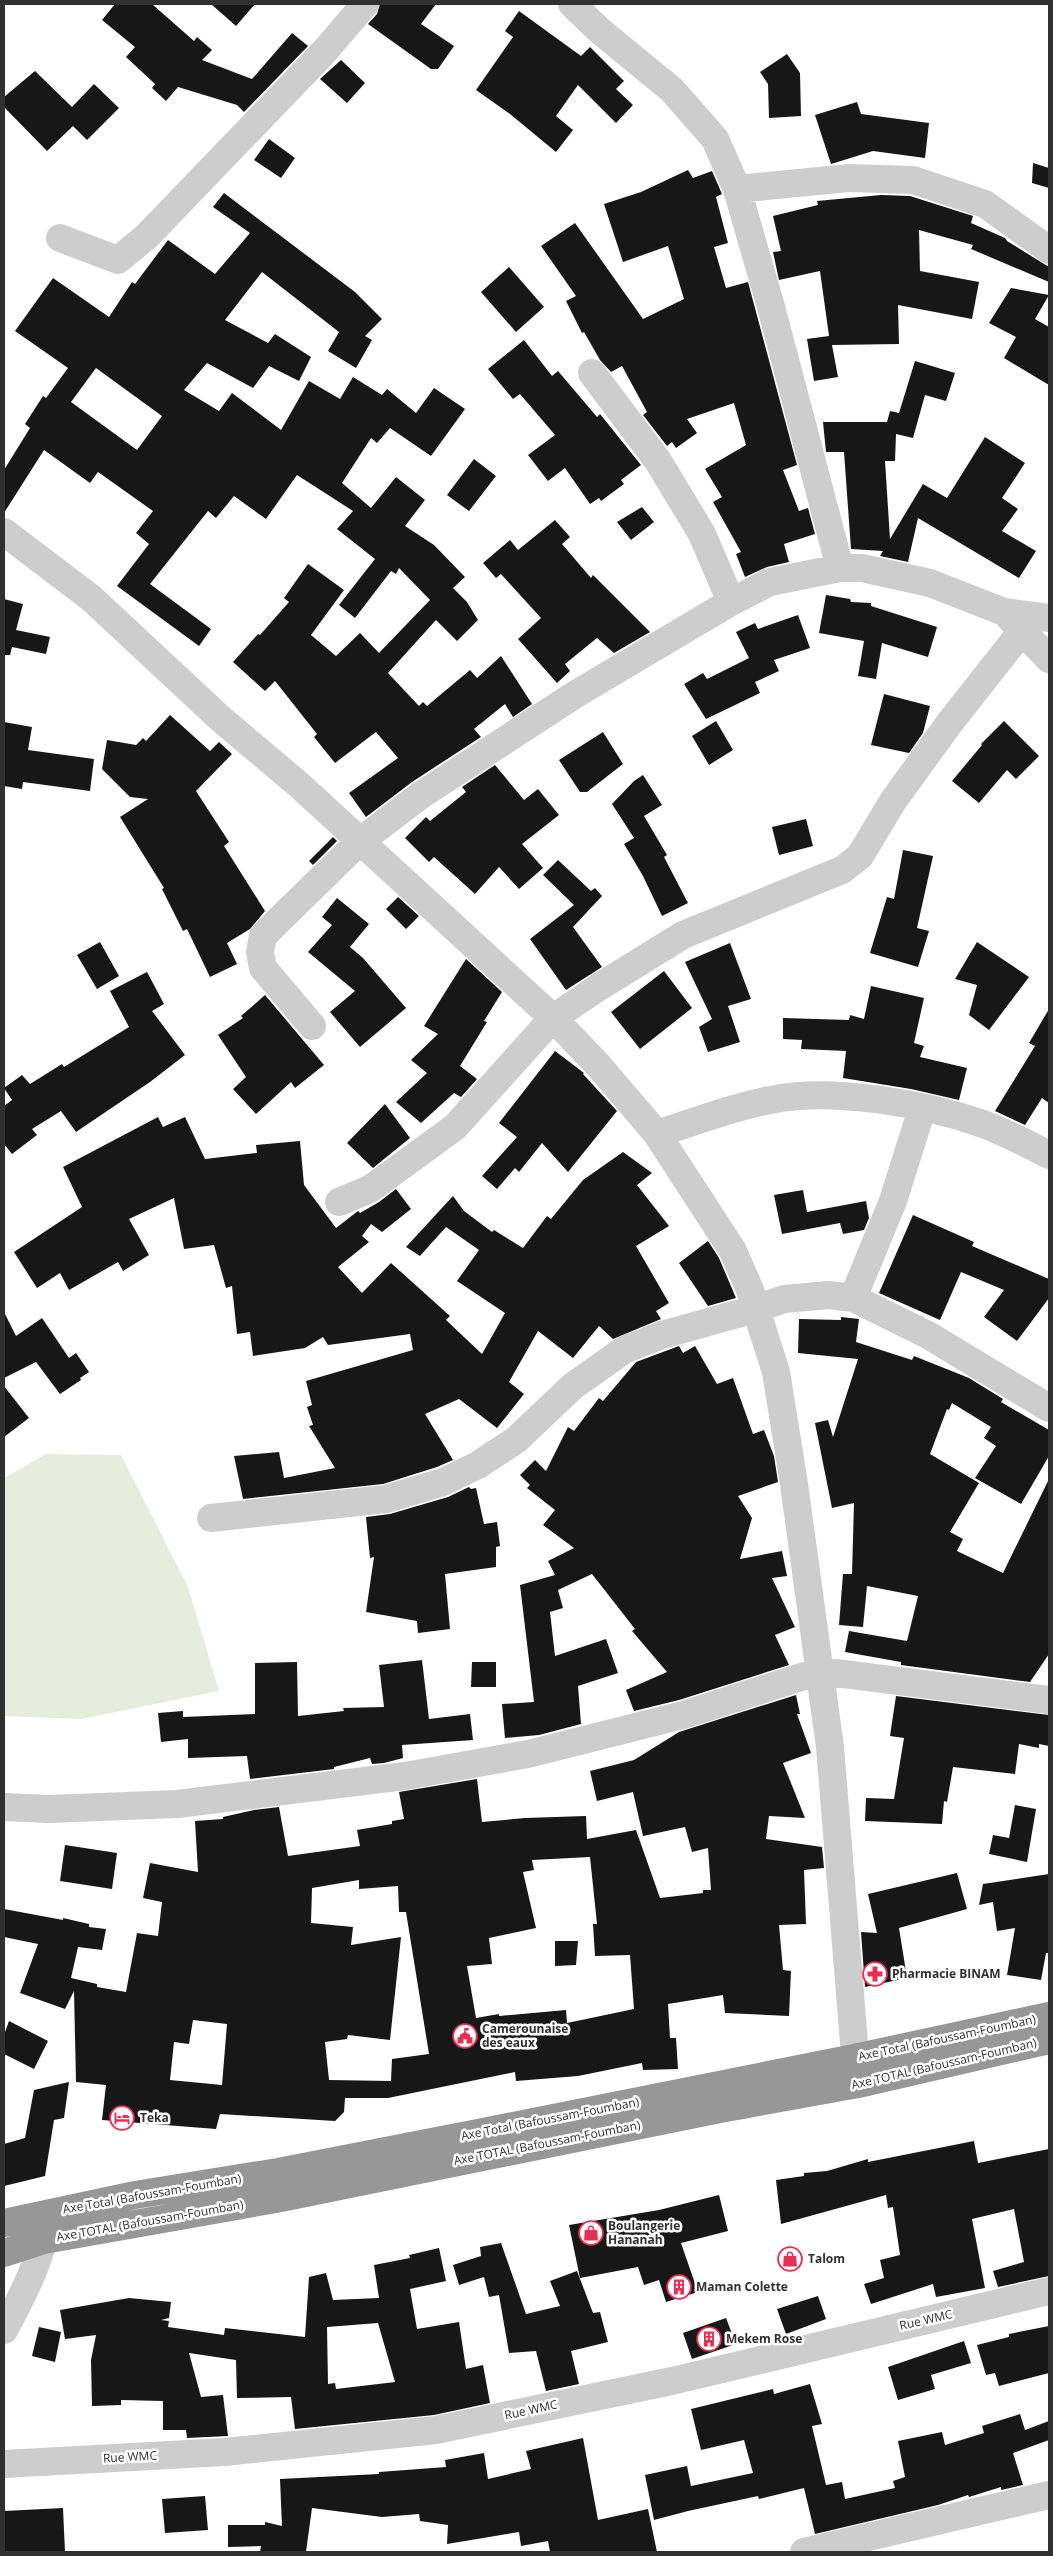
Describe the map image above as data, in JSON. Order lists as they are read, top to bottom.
{
  "streets": {
    "highway": ["Axe Total (Bafoussam-Foumban)", "Axe TOTAL (Bafoussam-Foumban)"],
    "street": ["Rue WMC"]
  },
  "crossings": [
    ["Axe Total (Bafoussam-Foumban)", "Axe TOTAL (Bafoussam-Foumban)"]
  ],
  "places": {
    "pharmacy": ["Pharmacie BINAM"],
    "public building": ["Camerounaise des eaux"],
    "hotel": ["Teka"],
    "shop": ["Boulangerie Hananah", "Talom"],
    "building": ["Maman Colette", "Mekem Rose"]
  }
}
